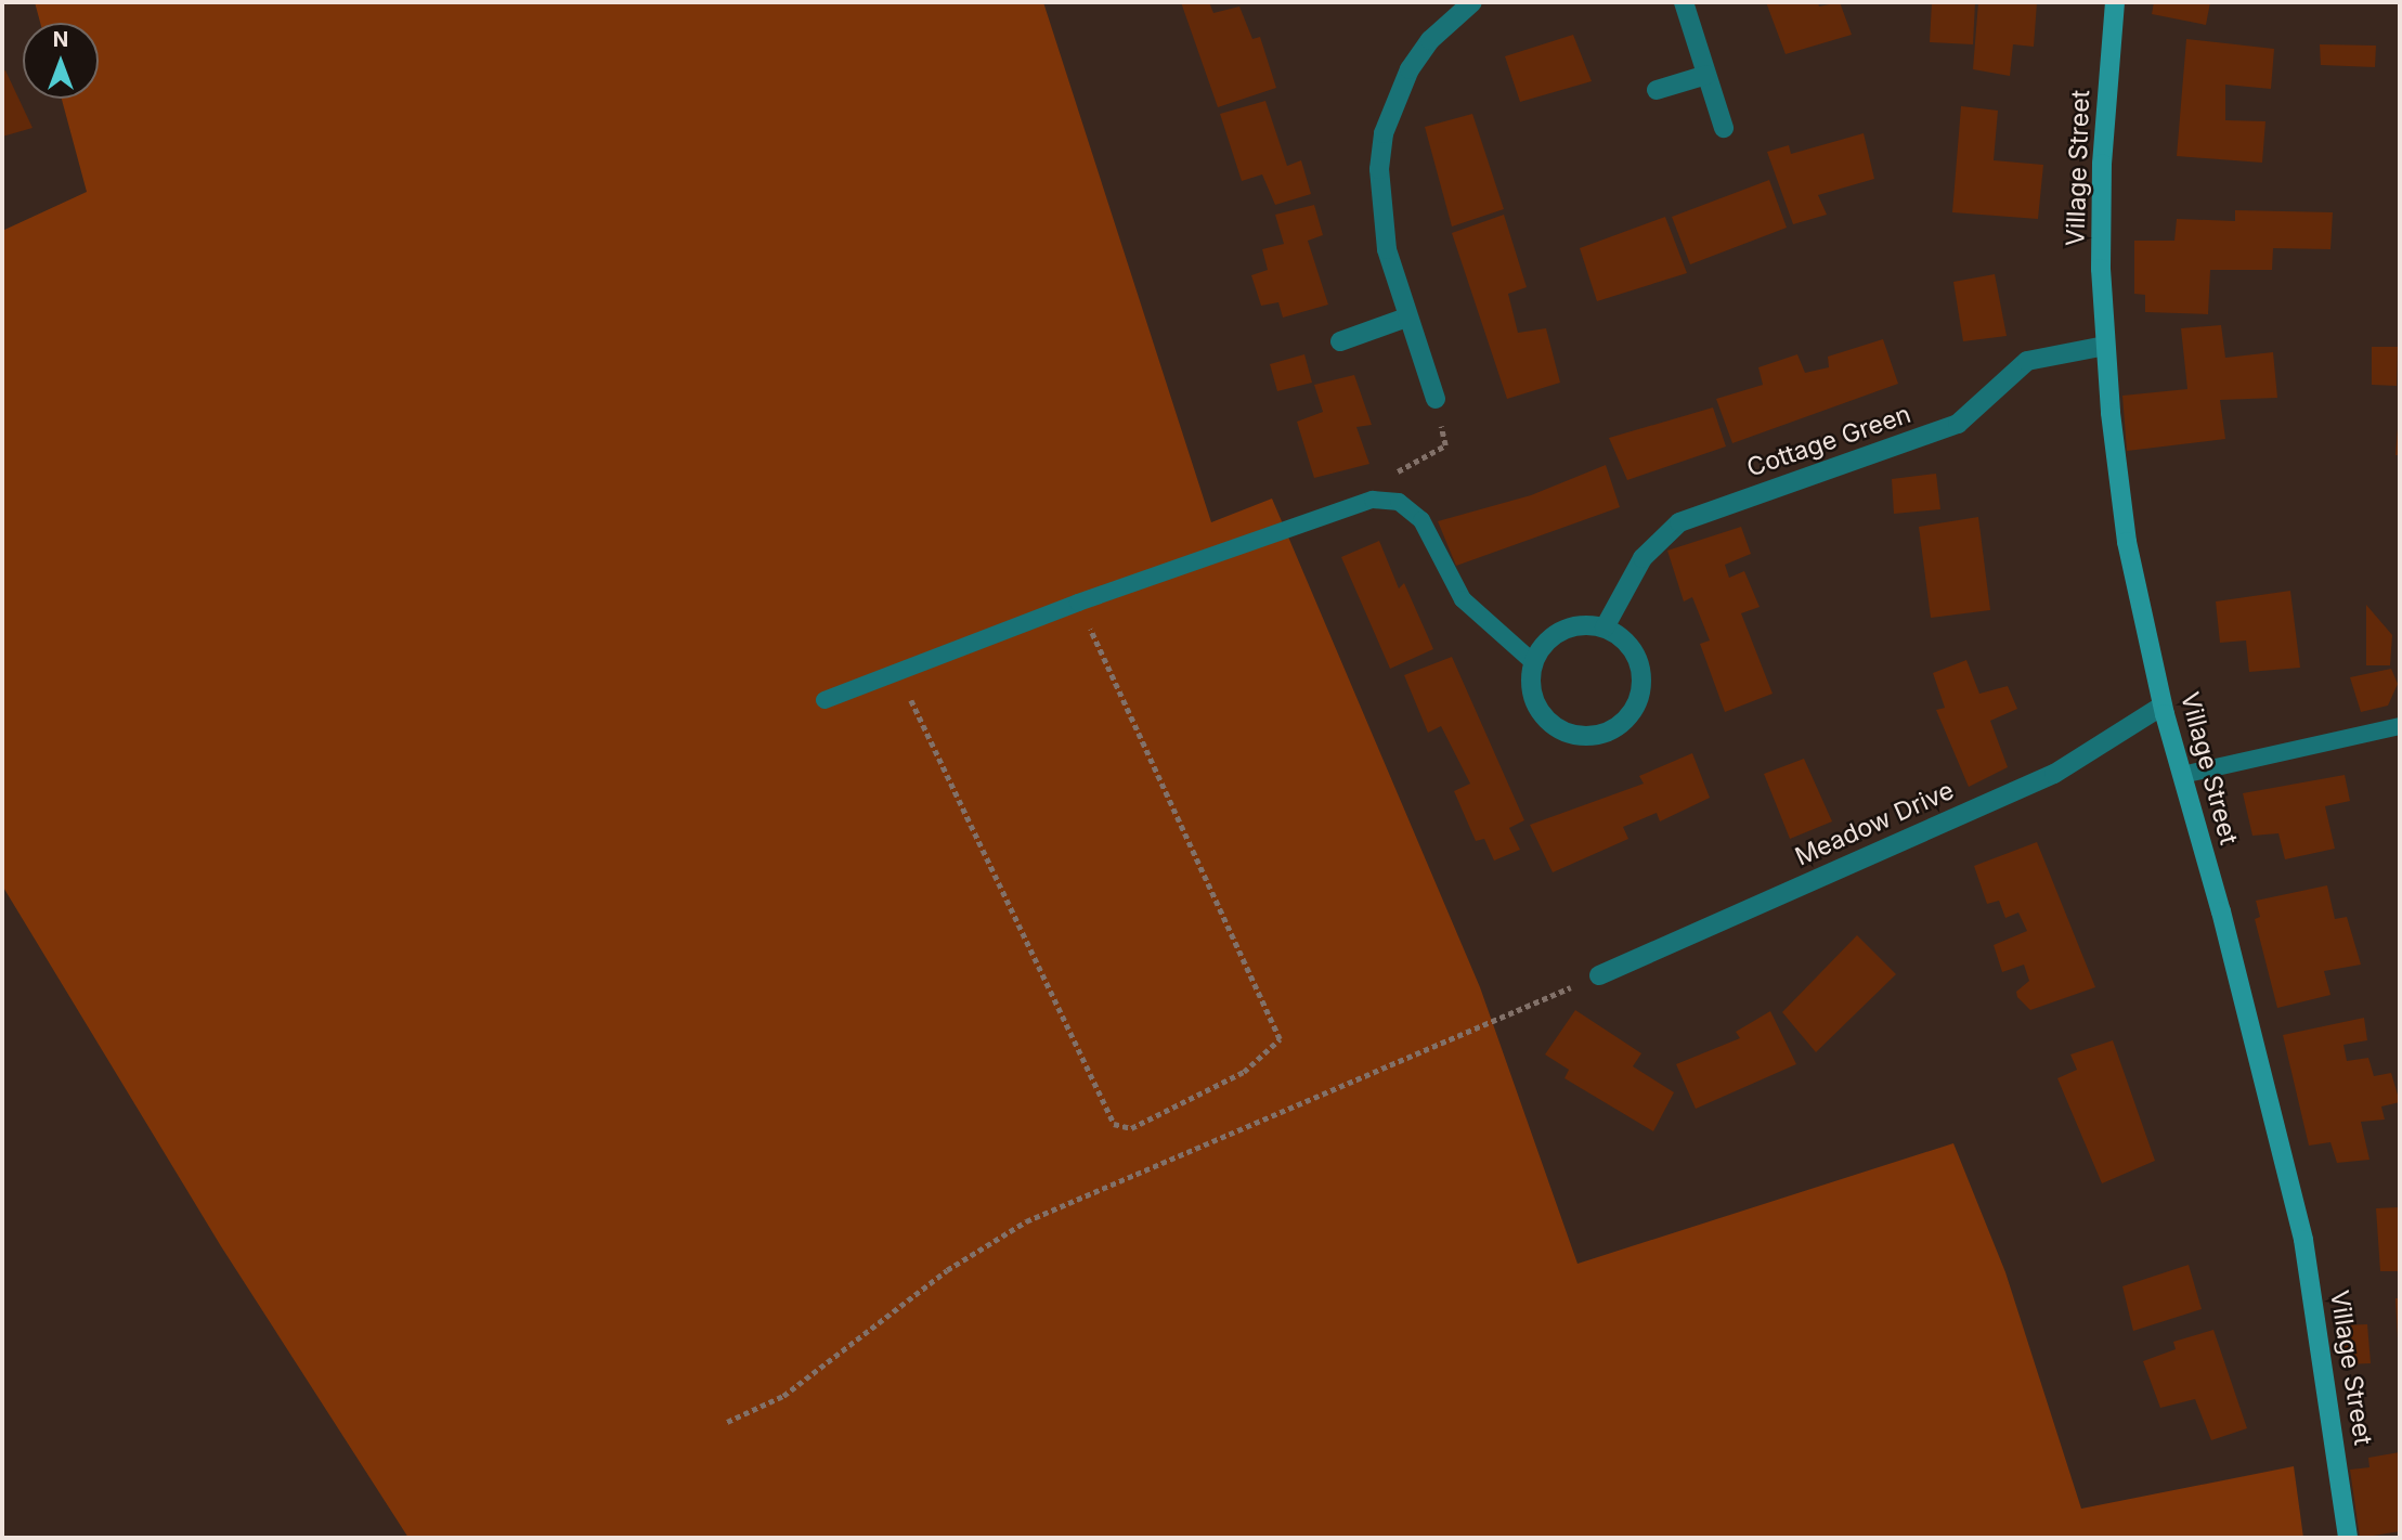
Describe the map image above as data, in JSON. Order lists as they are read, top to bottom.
{
  "streets": {
    "street": ["Village Street", "Cottage Green", "Meadow Drive"]
  },
  "crossings": [
    ["Village Street", "Cottage Green"],
    ["Village Street", "Meadow Drive"]
  ],
  "north": "top"
}
